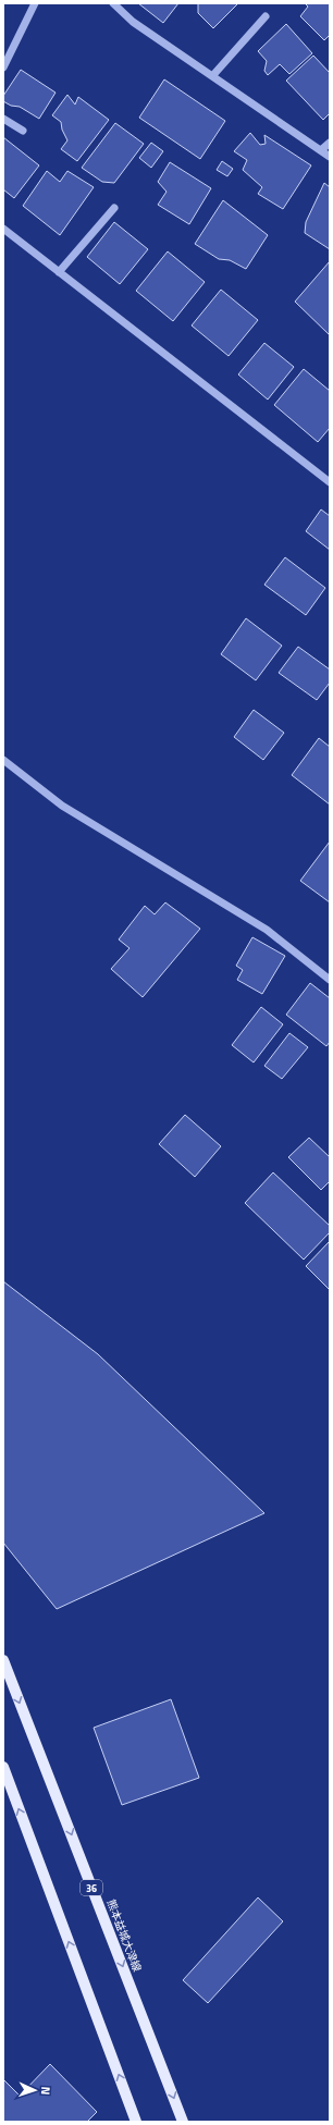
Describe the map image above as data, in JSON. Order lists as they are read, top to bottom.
{
  "streets": {
    "main road": ["36", "熊本益城大津線"]
  },
  "north": "right"
}
